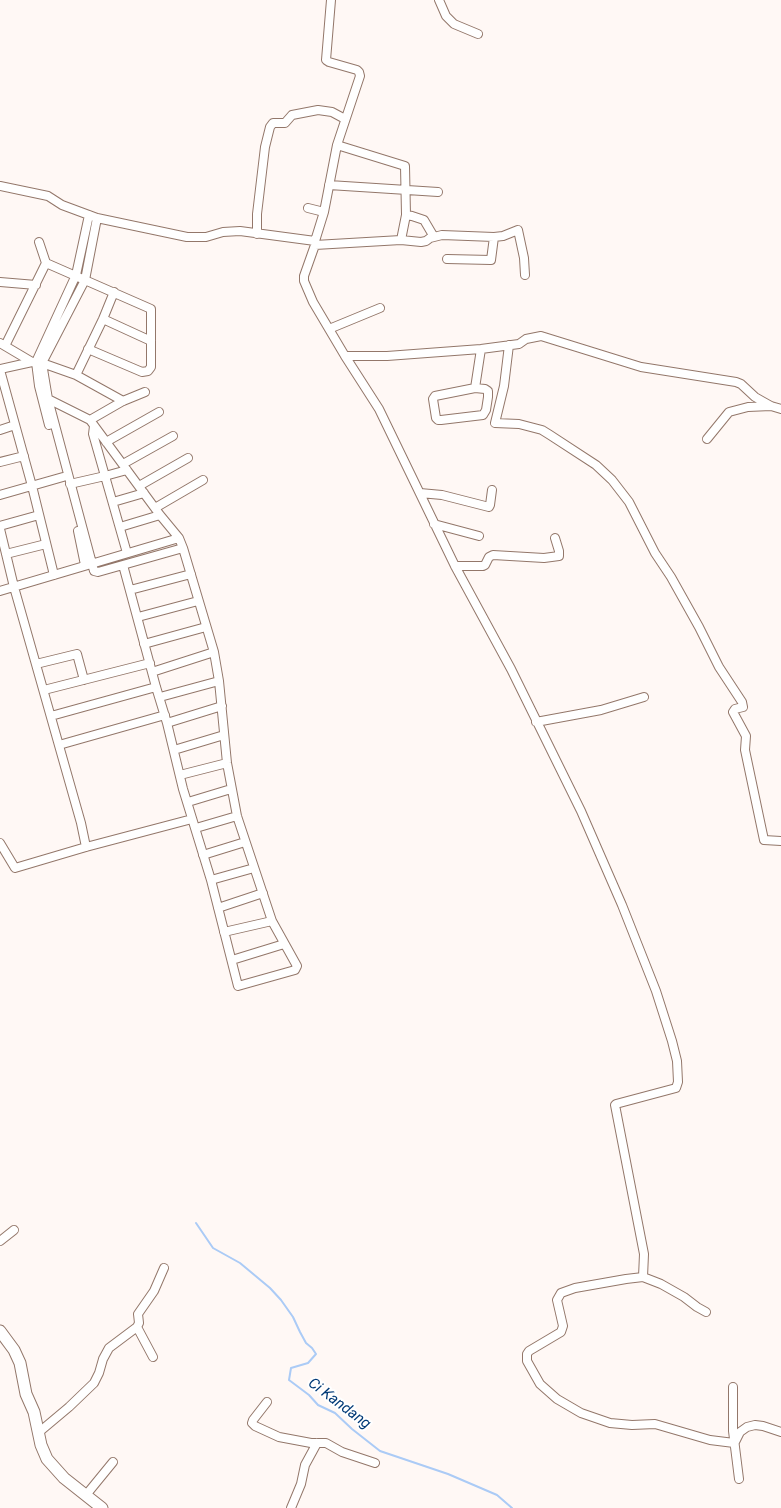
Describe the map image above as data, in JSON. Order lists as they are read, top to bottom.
{
  "water": ["Ci Kandang"]
}
